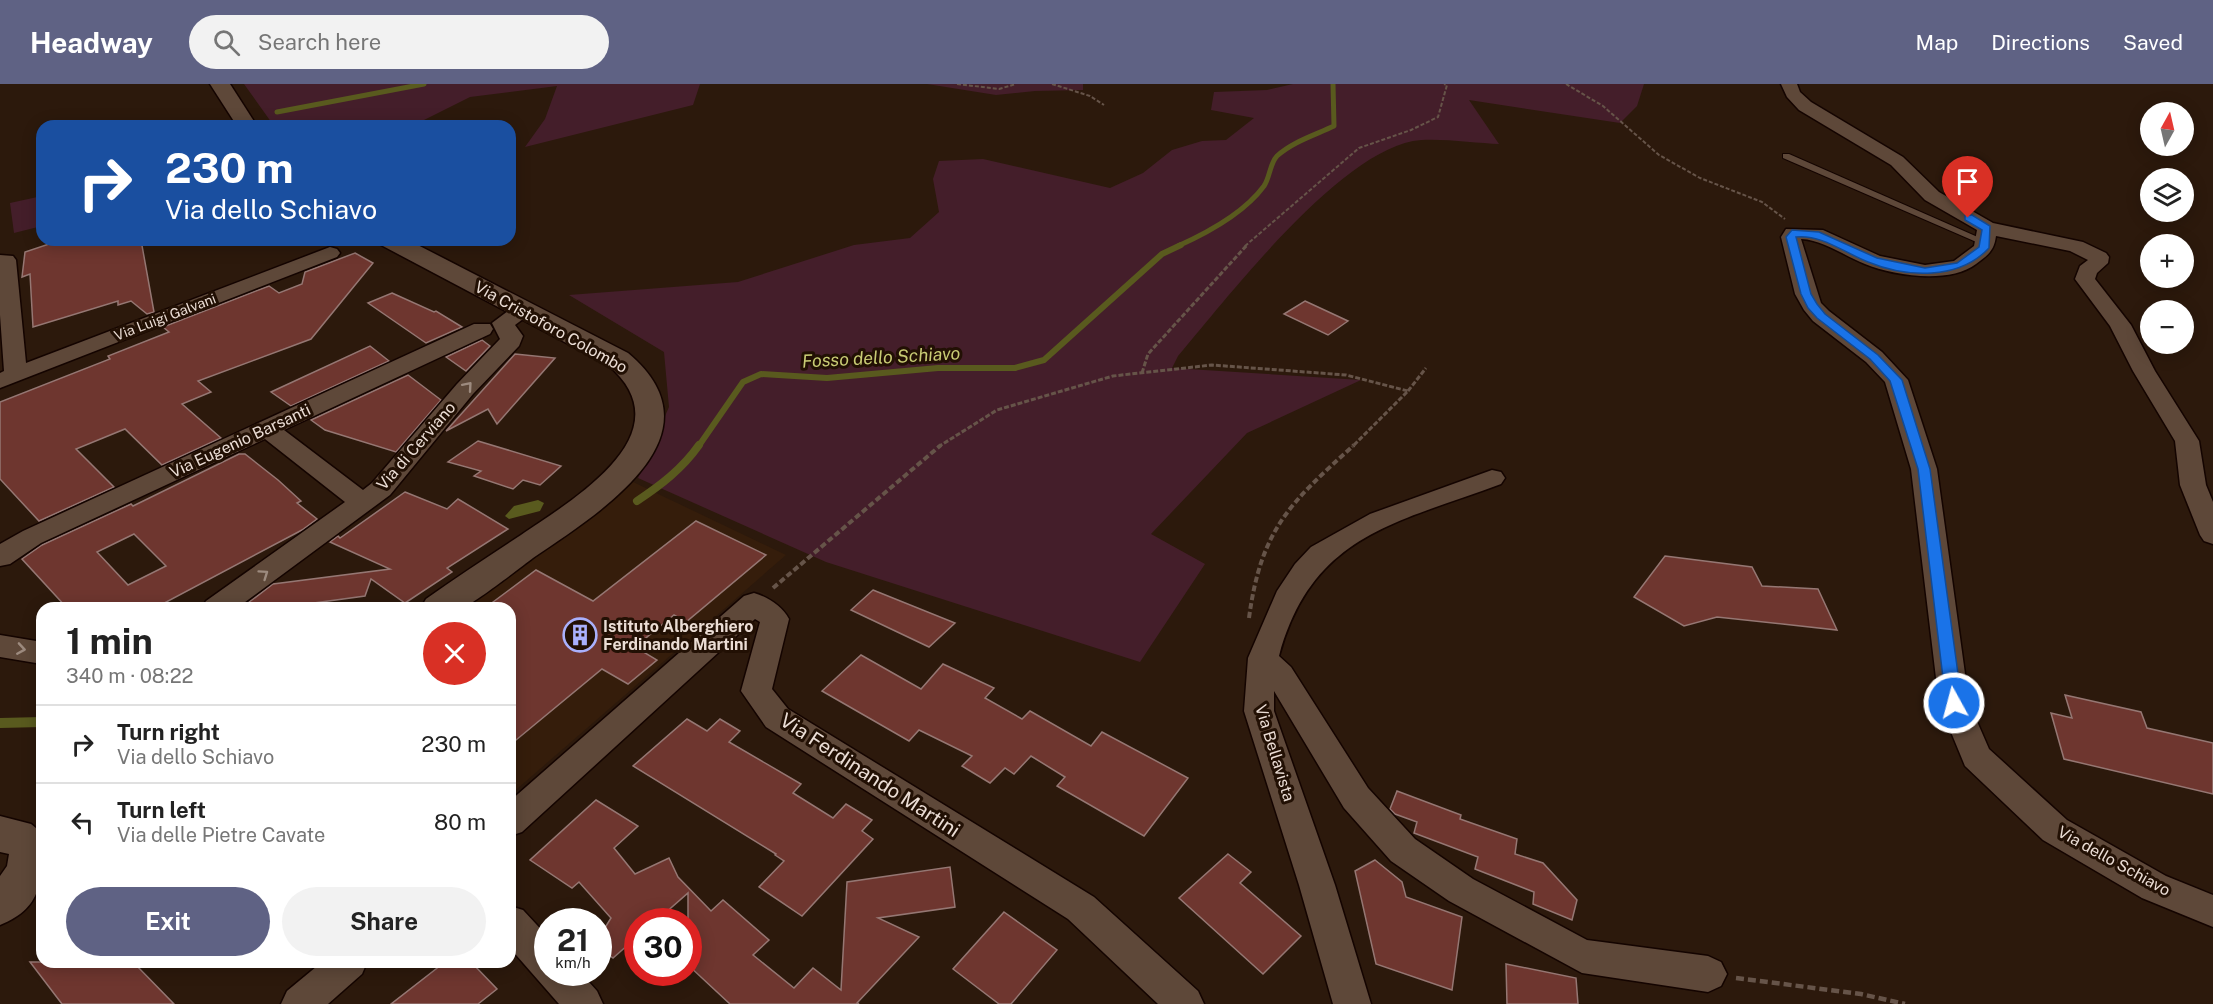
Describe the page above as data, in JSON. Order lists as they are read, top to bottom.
{
  "streets": {
    "main road": ["Via Cristoforo Colombo"],
    "street": [
      "Via Luigi Galvani",
      "Via Eugenio Barsanti",
      "Via di Cerviano",
      "Via Bellavista",
      "Via Ferdinando Martini",
      "Via dello Schiavo"
    ]
  },
  "crossings": [
    ["Via Cristoforo Colombo", "Via di Cerviano"]
  ],
  "one_way": ["Via di Cerviano"],
  "water": ["Fosso dello Schiavo"],
  "places": {
    "building": ["Istituto Alberghiero Ferdinando Martini"]
  },
  "north": "top",
  "page": {
    "header": "Headway",
    "search": "Search here",
    "nav": ["Map", "Directions", "Saved"],
    "map_buttons": ["+", "−"],
    "turn": ["230 m", "Via dello Schiavo"],
    "heading": ["1 min", "340 m · 08:22"],
    "list": [
      {
        "name": "Turn right",
        "note": "Via dello Schiavo",
        "value": "230 m"
      },
      {
        "name": "Turn left",
        "note": "Via delle Pietre Cavate",
        "value": "80 m"
      }
    ],
    "buttons": ["Exit", "Share"],
    "speed": "21 km/h",
    "limit": "30"
  }
}
